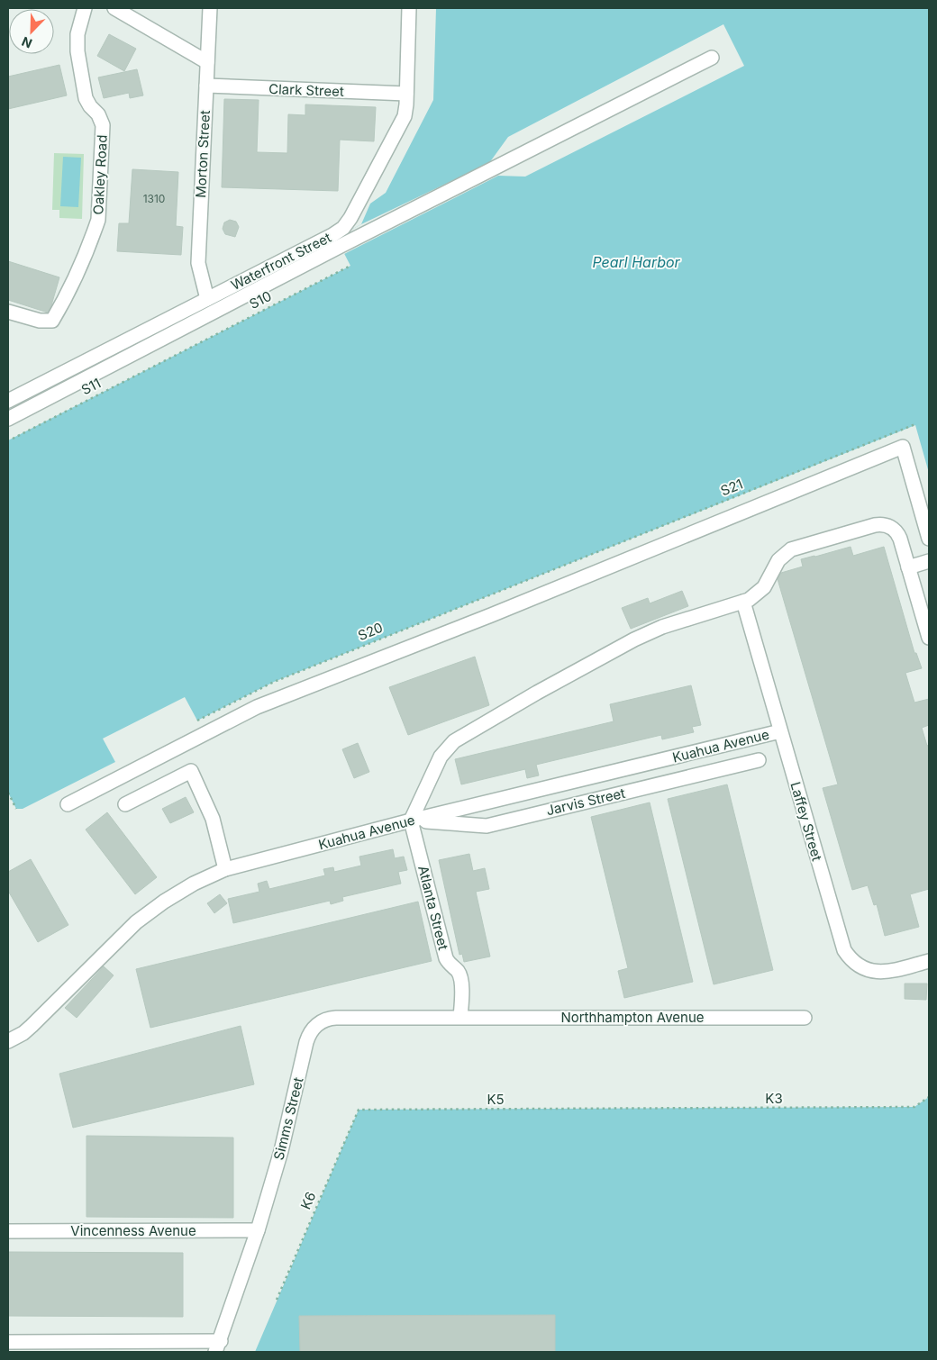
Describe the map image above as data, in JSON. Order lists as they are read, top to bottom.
{
  "streets": {
    "street": [
      "Clark Street",
      "Morton Street",
      "Oakley Road",
      "Waterfront Street",
      "Kuahua Avenue",
      "Jarvis Street",
      "Laffey Street",
      "Atlanta Street",
      "Northhampton Avenue",
      "Simms Street",
      "Vincenness Avenue"
    ],
    "path": [
      "S10",
      "S11",
      "S21",
      "S20",
      "K3",
      "K5",
      "K6"
    ]
  },
  "crossings": [
    ["Clark Street", "Morton Street"],
    ["Clark Street", "Waterfront Street"],
    ["Morton Street", "Waterfront Street"],
    ["S10", "S11"],
    ["S21", "S20"],
    ["Kuahua Avenue", "Jarvis Street"],
    ["Kuahua Avenue", "Laffey Street"],
    ["Kuahua Avenue", "Atlanta Street"],
    ["Jarvis Street", "Atlanta Street"],
    ["Atlanta Street", "Northhampton Avenue"],
    ["Atlanta Street", "Simms Street"],
    ["Northhampton Avenue", "Simms Street"],
    ["K3", "K5"],
    ["K5", "K6"],
    ["Simms Street", "Vincenness Avenue"]
  ],
  "water": ["Pearl Harbor"],
  "house_numbers": ["1310"],
  "north": "bottom left"
}
